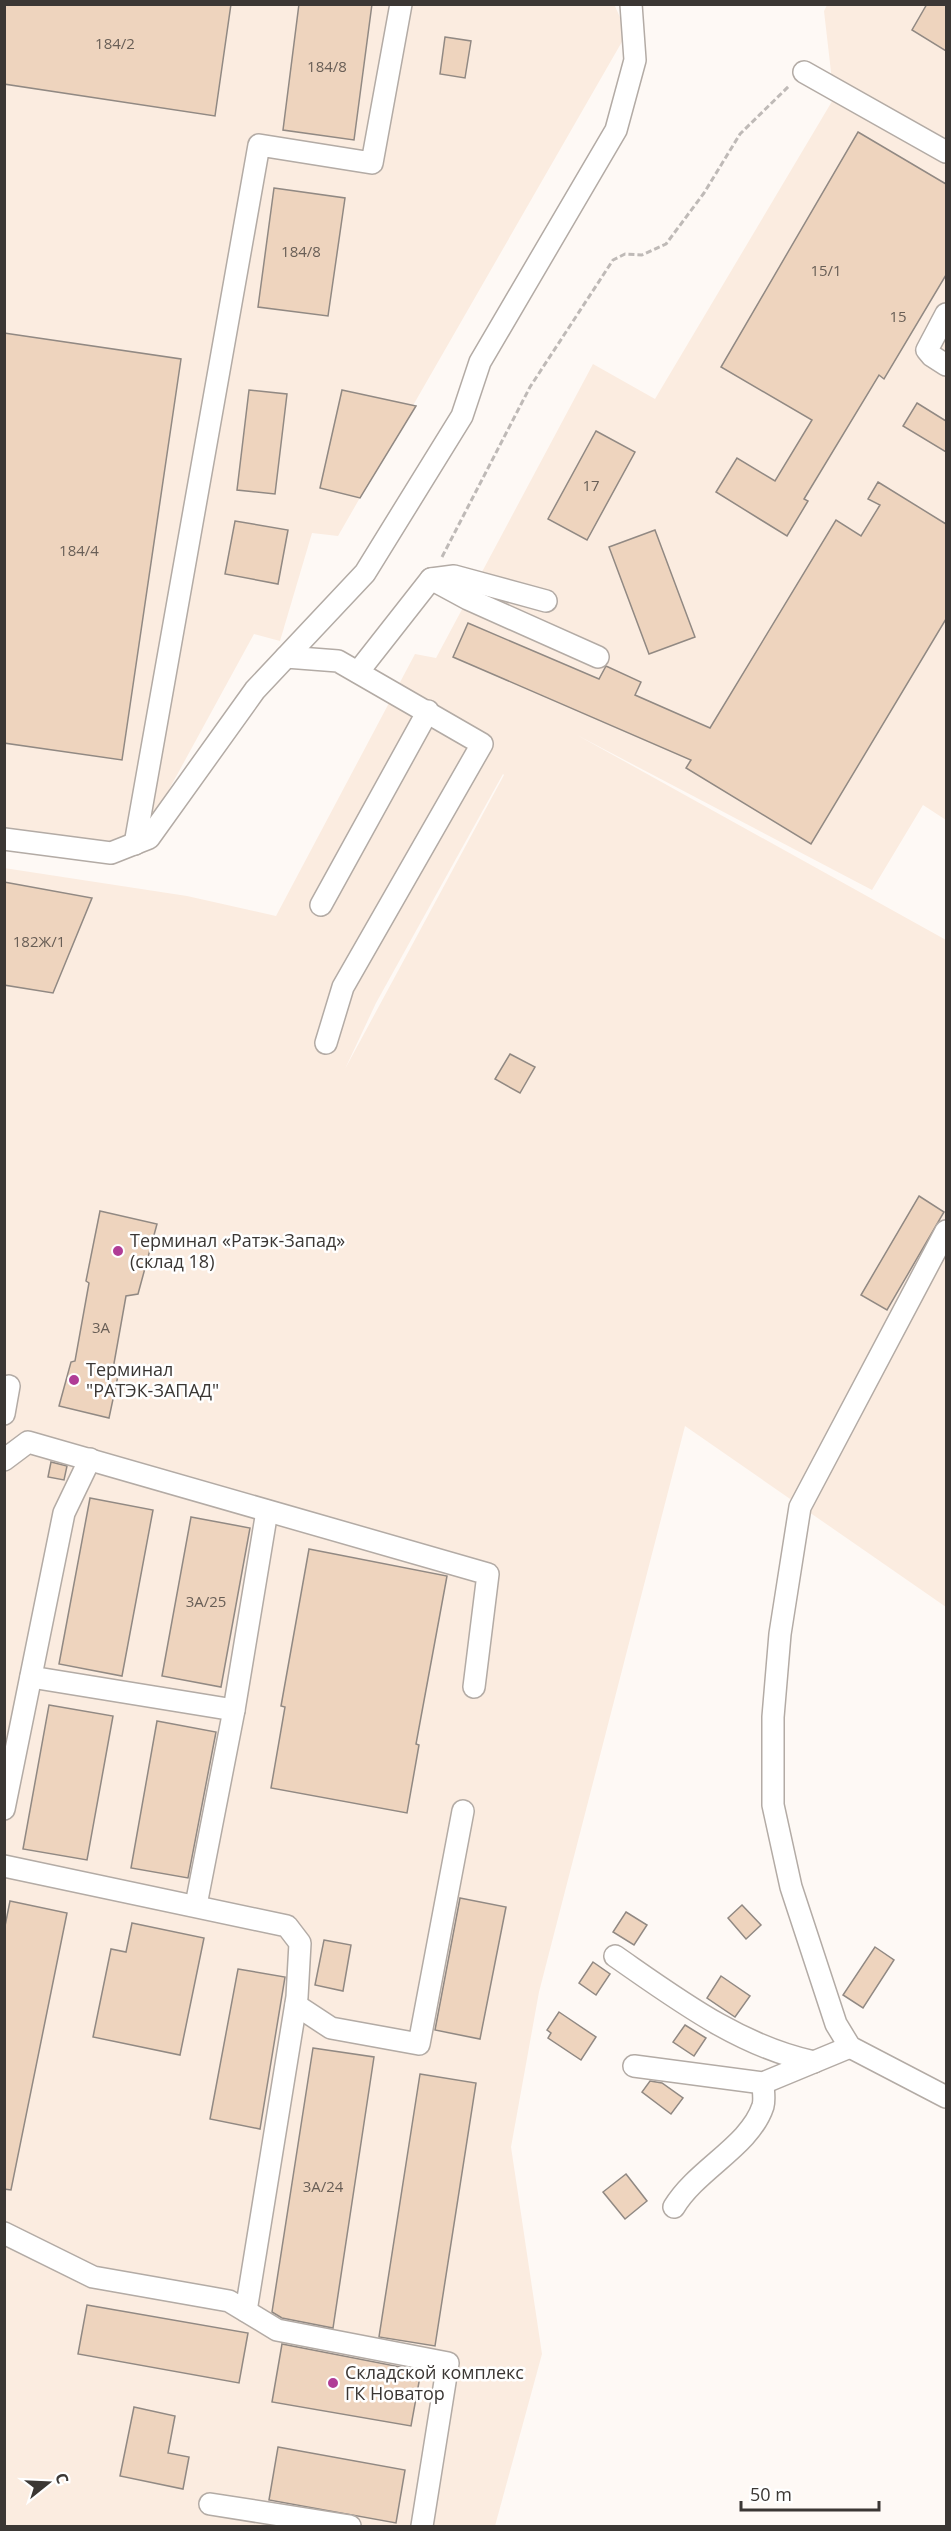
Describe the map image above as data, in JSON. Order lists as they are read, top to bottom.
{
  "places": ["Терминал «Ратэк-Запад» (склад 18)", "Терминал \"РАТЭК-ЗАПАД\"", "Складской комплекс ГК Новатор"],
  "house_numbers": [
    "184/2",
    "184/8",
    "184/8",
    "15/1",
    "15",
    "17",
    "184/4",
    "182Ж/1",
    "3А",
    "3А/25",
    "3А/24"
  ],
  "scale_bar": "50 m",
  "north": "right"
}
